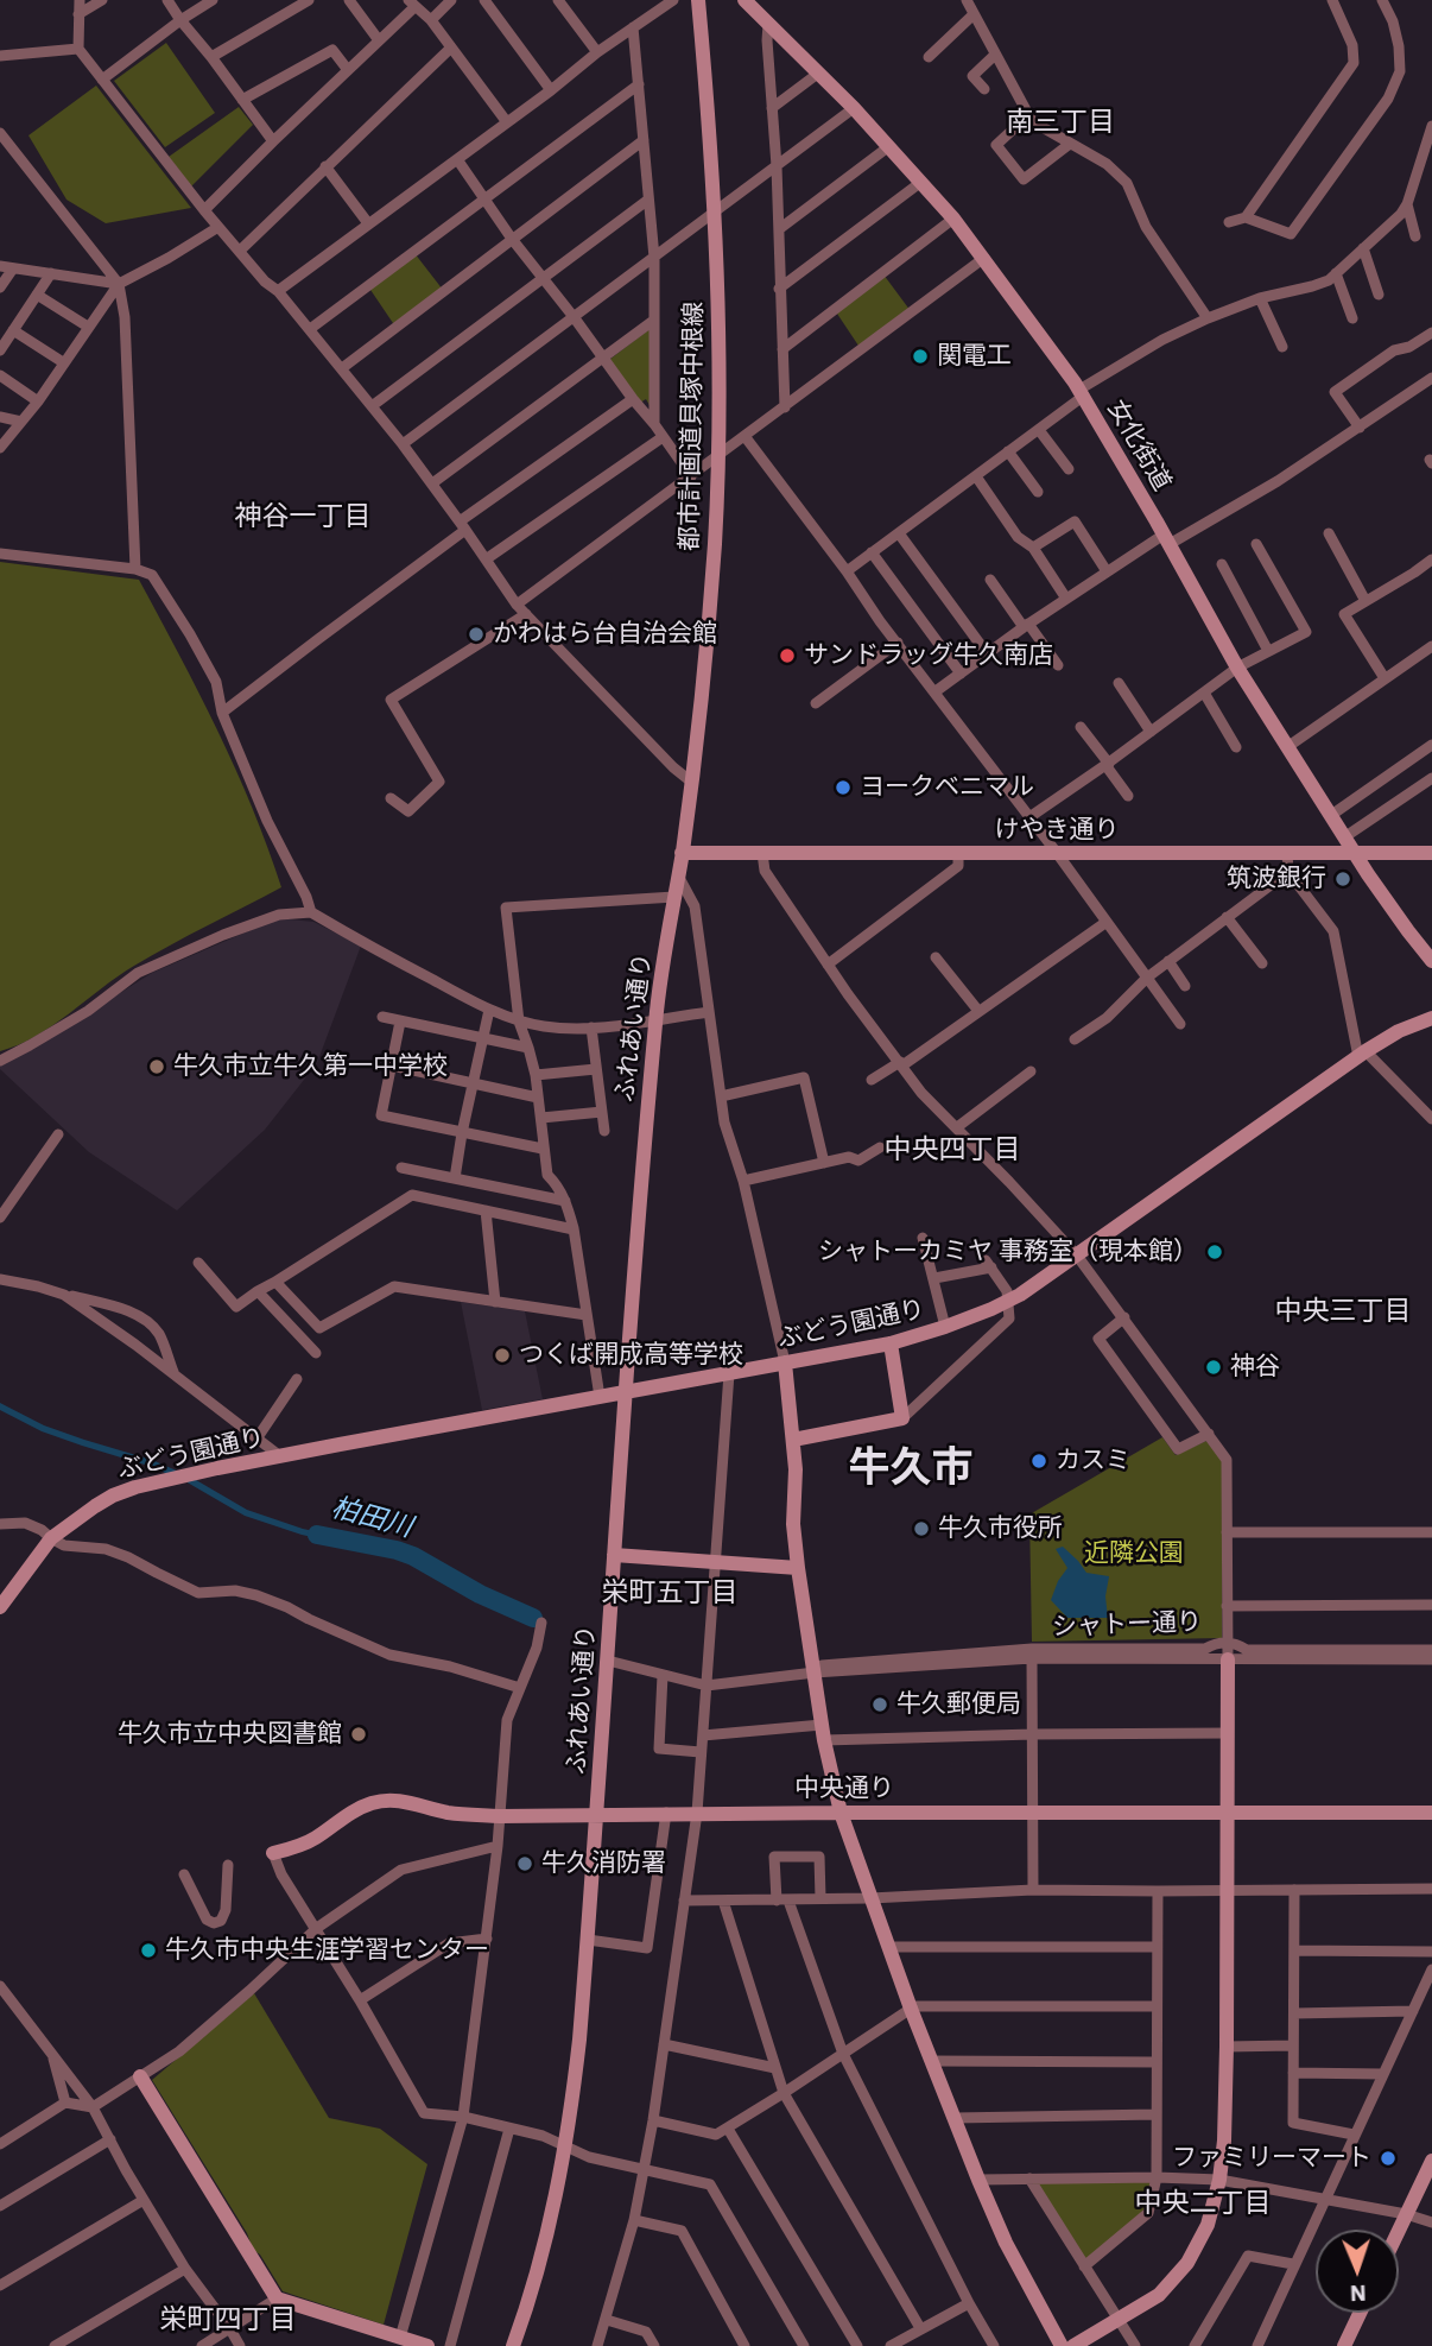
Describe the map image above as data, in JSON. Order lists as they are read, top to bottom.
{
  "streets": {
    "street": [
      "都市計画道貝塚中根線",
      "女化街道",
      "けやき通り",
      "ふれあい通り",
      "ぶどう園通り",
      "シャトー通り",
      "中央通り"
    ]
  },
  "crossings": [
    ["都市計画道貝塚中根線", "けやき通り"],
    ["都市計画道貝塚中根線", "ふれあい通り"],
    ["女化街道", "けやき通り"],
    ["けやき通り", "ふれあい通り"],
    ["ふれあい通り", "ぶどう園通り"],
    ["ふれあい通り", "中央通り"]
  ],
  "districts": [
    "南三丁目",
    "神谷一丁目",
    "中央四丁目",
    "中央三丁目",
    "牛久市",
    "栄町五丁目",
    "中央二丁目",
    "栄町四丁目"
  ],
  "water": ["柏田川"],
  "parks": ["近隣公園"],
  "places": [
    "関電工",
    "かわはら台自治会館",
    "サンドラッグ牛久南店",
    "ヨークベニマル",
    "筑波銀行",
    "牛久市立牛久第一中学校",
    "シャトーカミヤ 事務室（現本館）",
    "つくば開成高等学校",
    "神谷",
    "カスミ",
    "牛久市役所",
    "牛久郵便局",
    "牛久市立中央図書館",
    "牛久消防署",
    "牛久市中央生涯学習センター",
    "ファミリーマート"
  ],
  "north": "bottom"
}
